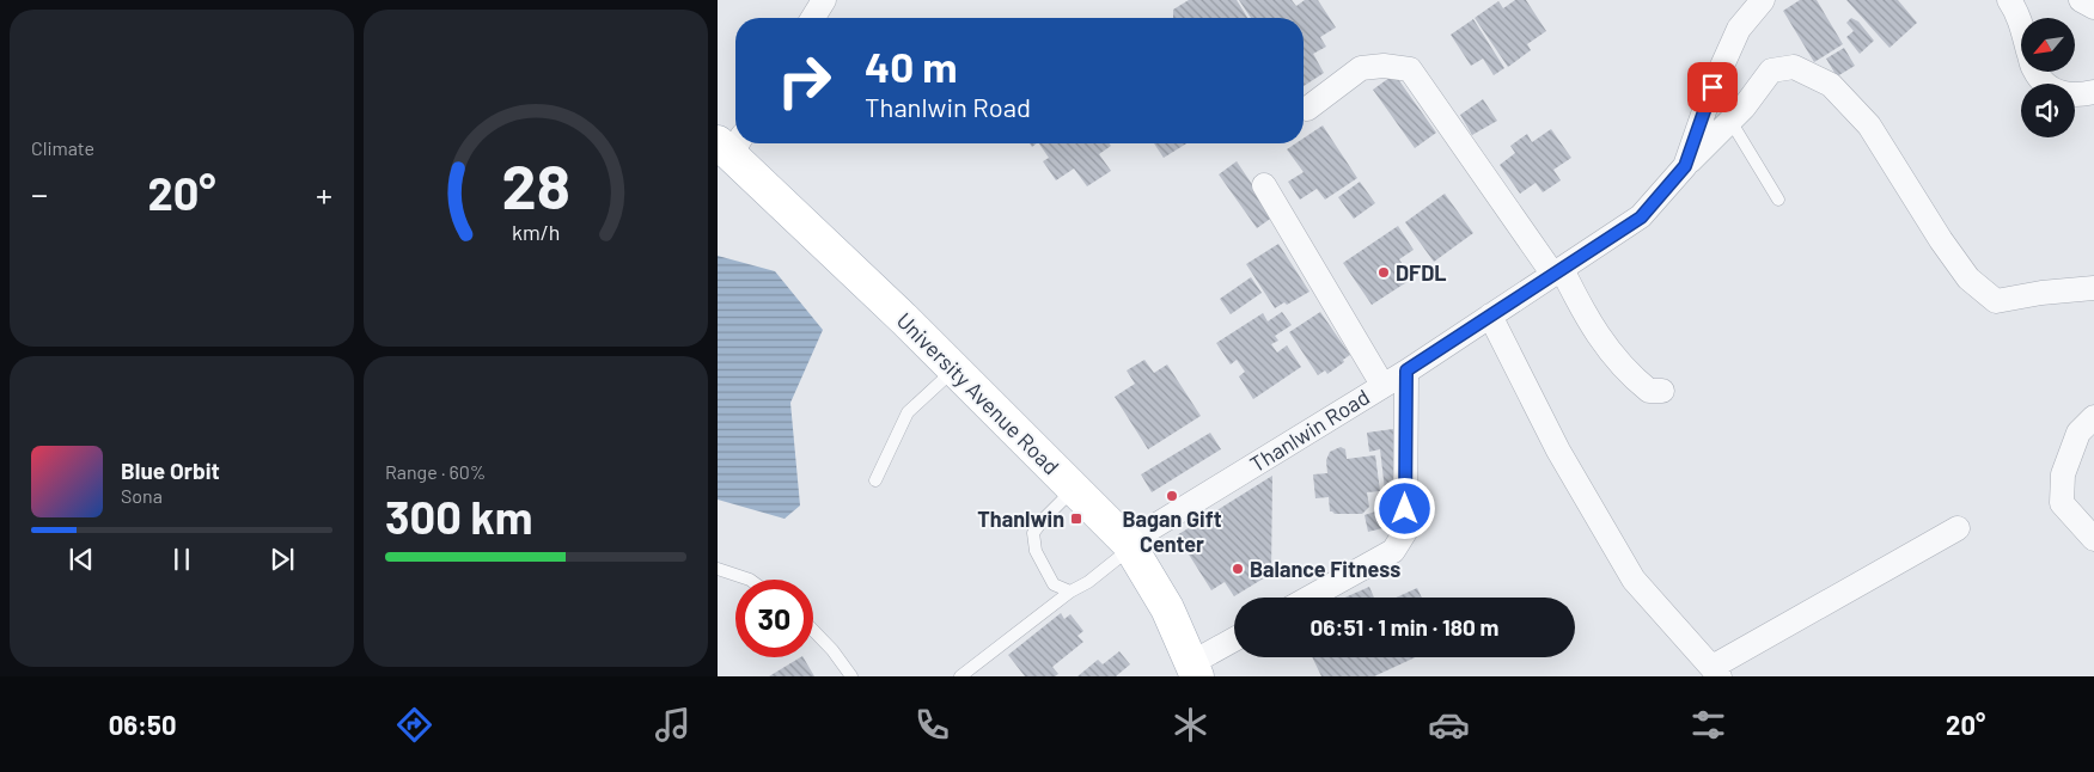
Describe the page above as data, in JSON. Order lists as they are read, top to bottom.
{
  "streets": {
    "main road": ["University Avenue Road"],
    "street": ["Thanlwin Road"]
  },
  "crossings": [
    ["University Avenue Road", "Thanlwin Road"]
  ],
  "places": {
    "other": ["DFDL", "Bagan Gift Center", "Balance Fitness"],
    "transit": ["Thanlwin"]
  },
  "north": "bottom left",
  "page": {
    "tile": [
      "Climate",
      ["Range · 60%", "300 km"]
    ],
    "turn": ["40 m", "Thanlwin Road"],
    "heat": ["−", "20°", "+"],
    "song": ["Blue Orbit", "Sona"],
    "limit": "30",
    "trip": "06:51 · 1 min · 180 m",
    "tabs": ["06:50", "20°"],
    "gauge": ["28", "km/h"]
  }
}
